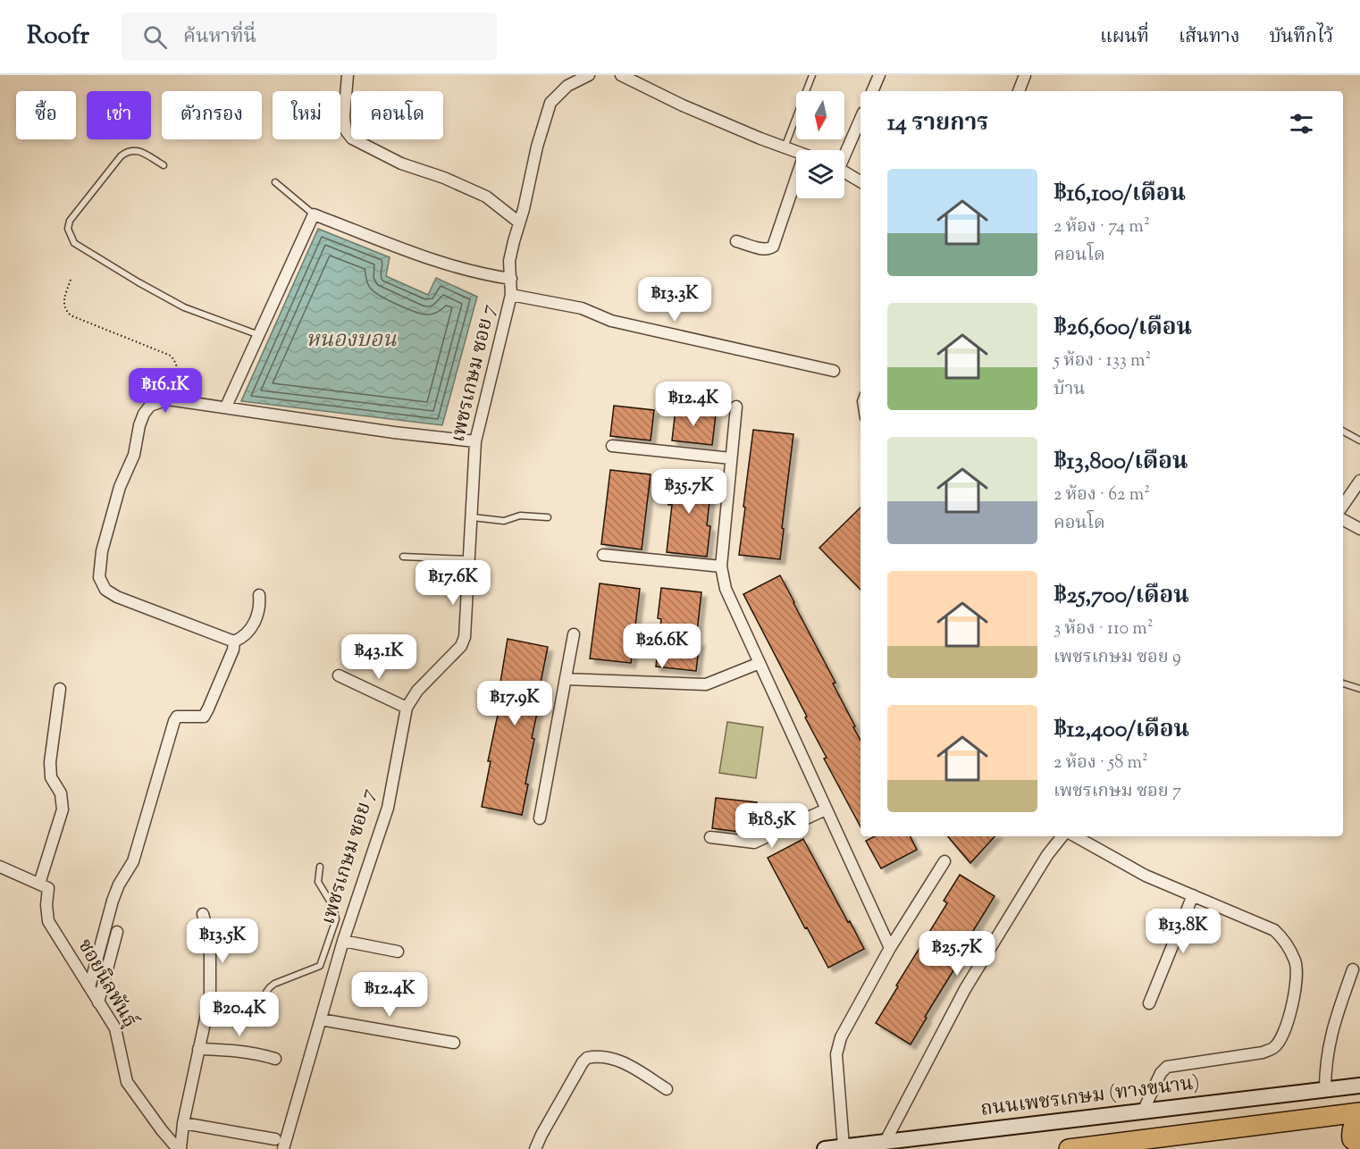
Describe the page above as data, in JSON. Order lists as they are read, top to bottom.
{
  "streets": {
    "main road": ["ถนนเพชรเกษม (ทางขนาน)"],
    "street": ["เพชรเกษม ซอย 7", "ซอยนิลพันธุ์"]
  },
  "water": ["หนองบอน"],
  "north": "bottom",
  "page": {
    "header": "Roofr",
    "search": "ค้นหาที่นี่",
    "nav": ["แผนที่", "เส้นทาง", "บันทึกไว้"],
    "chip": [
      "ซื้อ",
      "เช่า",
      "ตัวกรอง",
      "ใหม่",
      "คอนโด"
    ],
    "heading": "14 รายการ",
    "list": [
      {
        "name": "฿16,100/เดือน",
        "note": "2 ห้อง · 74 m² · คอนโด"
      },
      {
        "name": "฿26,600/เดือน",
        "note": "5 ห้อง · 133 m² · บ้าน"
      },
      {
        "name": "฿13,800/เดือน",
        "note": "2 ห้อง · 62 m² · คอนโด"
      },
      {
        "name": "฿25,700/เดือน",
        "note": "3 ห้อง · 110 m² · เพชรเกษม ซอย 9"
      },
      {
        "name": "฿12,400/เดือน",
        "note": "2 ห้อง · 58 m² · เพชรเกษม ซอย 7"
      }
    ],
    "price": [
      "฿13.3K",
      "฿16.1K",
      "฿12.4K",
      "฿35.7K",
      "฿17.6K",
      "฿26.6K",
      "฿43.1K",
      "฿17.9K",
      "฿18.5K",
      "฿13.8K",
      "฿13.5K",
      "฿25.7K",
      "฿12.4K",
      "฿20.4K"
    ]
  }
}
